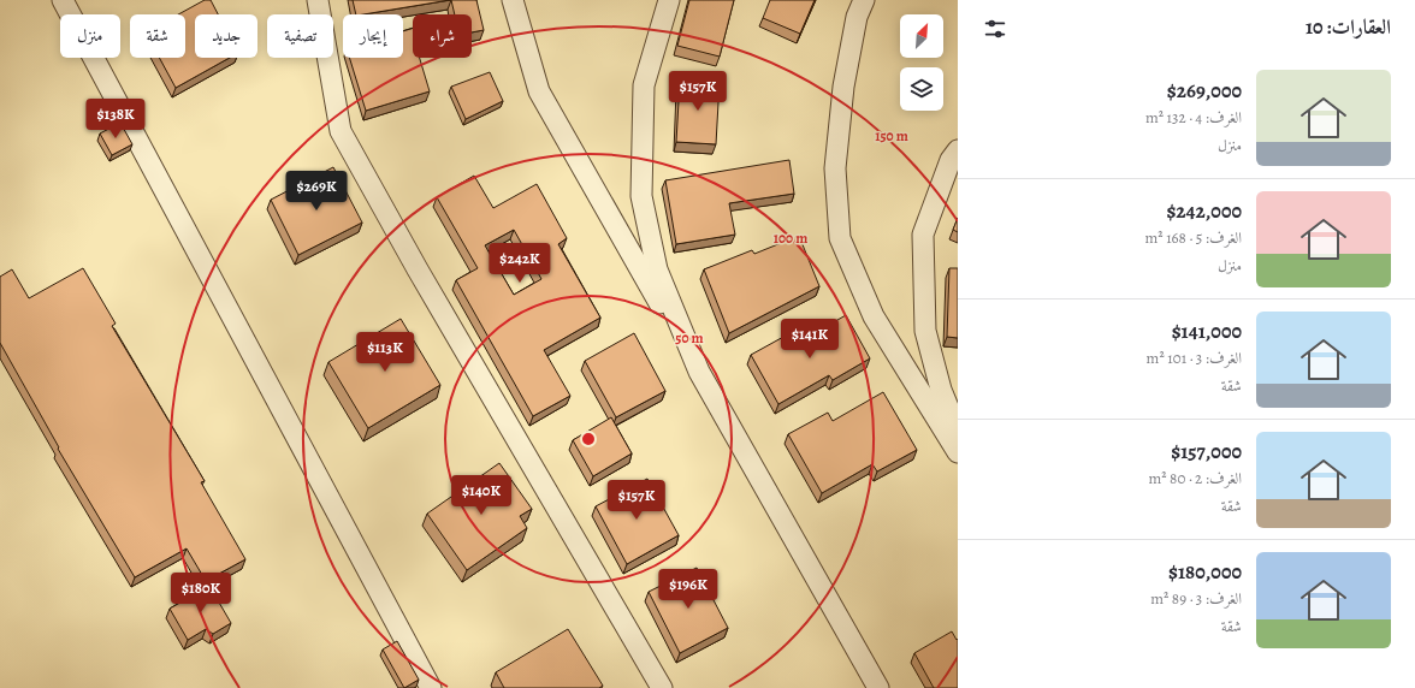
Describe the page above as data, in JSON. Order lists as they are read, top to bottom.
{
  "north": "top right",
  "page": {
    "heading": "العقارات: 10",
    "chip": [
      "شراء",
      "إيجار",
      "تصفية",
      "جديد",
      "شقة",
      "منزل"
    ],
    "list": [
      {
        "name": "$269,000",
        "note": "الغرف: 4 · 132 m² · منزل"
      },
      {
        "name": "$242,000",
        "note": "الغرف: 5 · 168 m² · منزل"
      },
      {
        "name": "$141,000",
        "note": "الغرف: 3 · 101 m² · شقة"
      },
      {
        "name": "$157,000",
        "note": "الغرف: 2 · 80 m² · شقة"
      },
      {
        "name": "$180,000",
        "note": "الغرف: 3 · 89 m² · شقة"
      }
    ],
    "price": [
      "$157K",
      "$138K",
      "$269K",
      "$242K",
      "$141K",
      "$113K",
      "$140K",
      "$157K",
      "$196K",
      "$180K"
    ]
  },
  "rings": ["150 m", "100 m", "50 m"]
}
